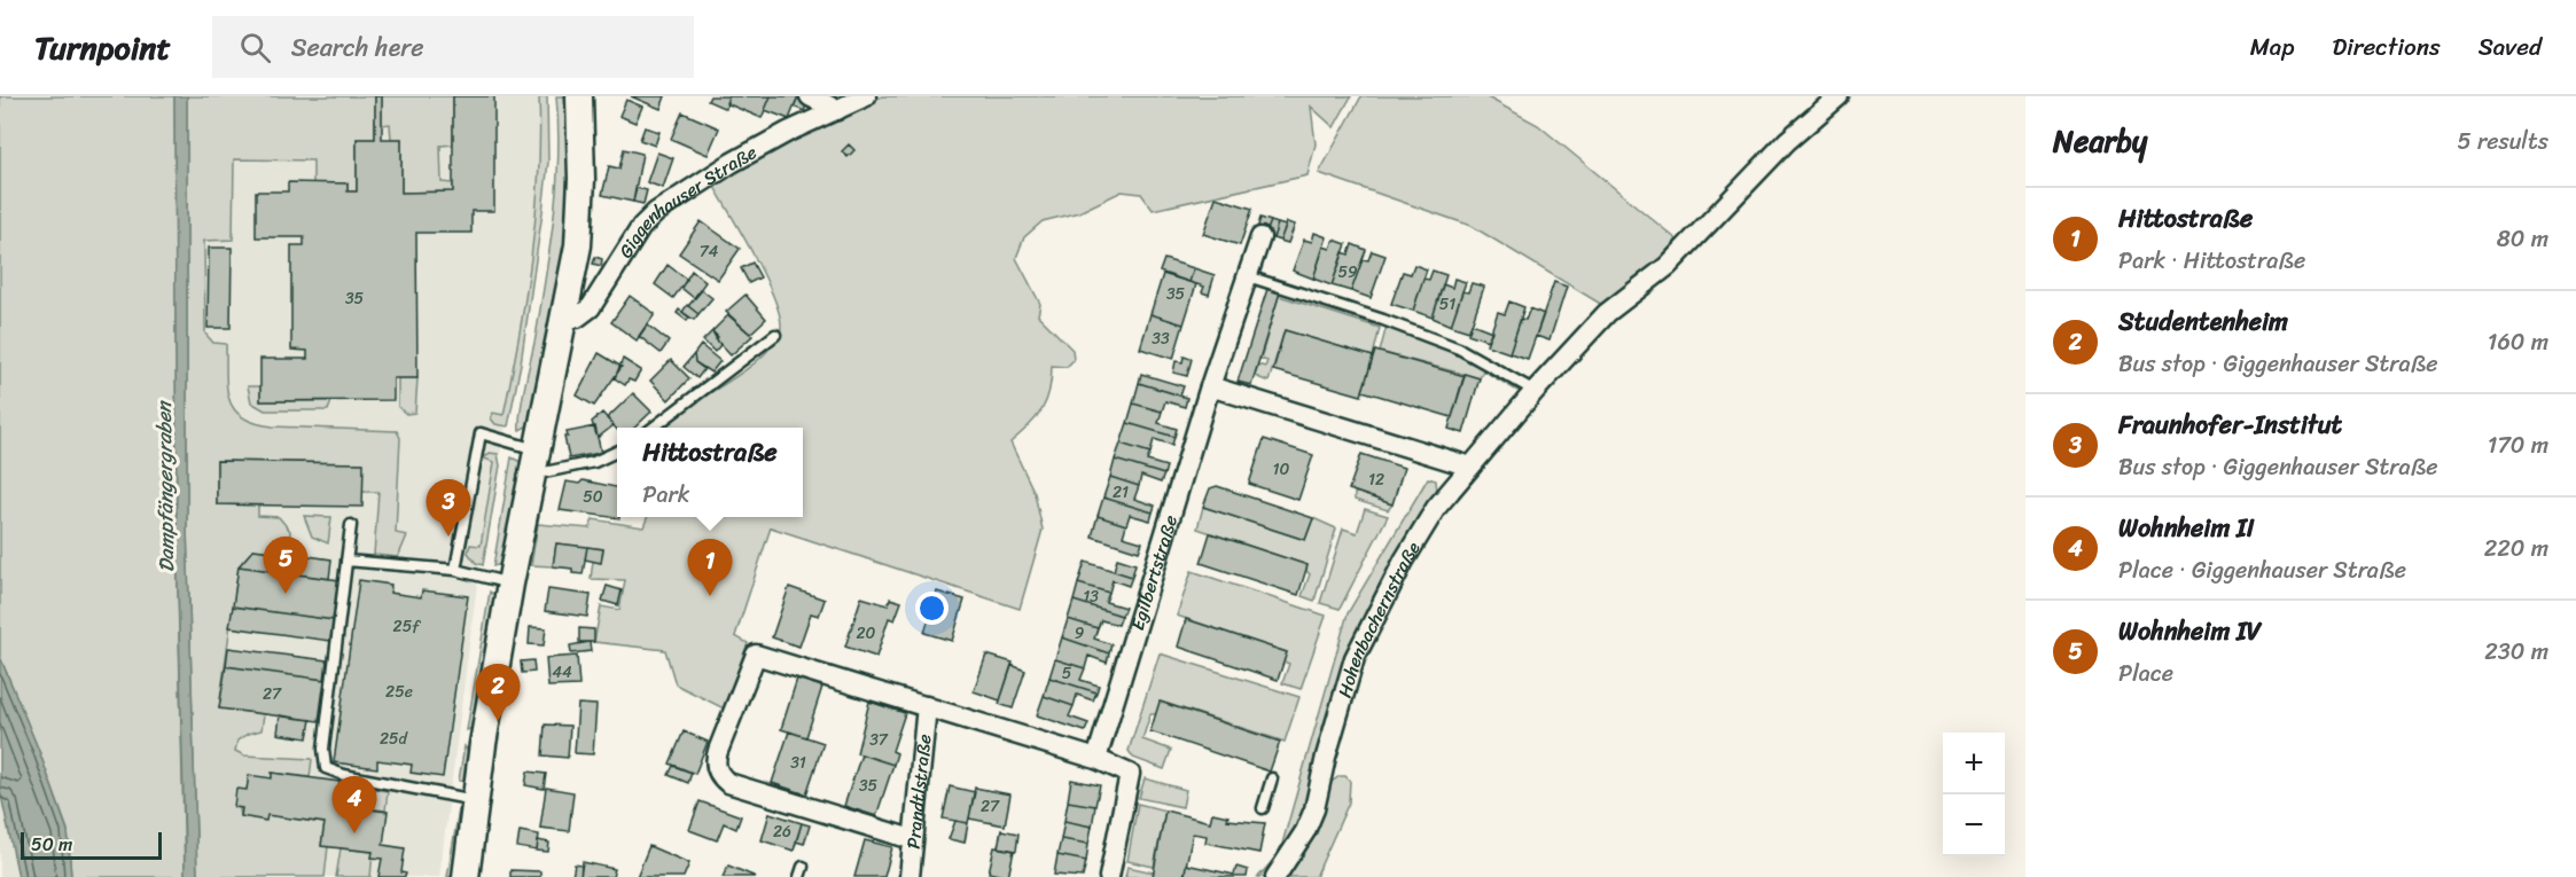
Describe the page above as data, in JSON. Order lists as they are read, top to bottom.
{
  "streets": {
    "street": [
      "Giggenhauser Straße",
      "Egilbertstraße",
      "Hohenbachernstraße",
      "Prandtlstraße"
    ]
  },
  "water": ["Dampfängergraben"],
  "house_numbers": [
    "74",
    "59",
    "35",
    "35",
    "51",
    "33",
    "10",
    "12",
    "21",
    "50",
    "13",
    "25f",
    "20",
    "9",
    "44",
    "5",
    "25e",
    "27",
    "25d",
    "37",
    "31",
    "35",
    "27",
    "26"
  ],
  "scale_bar": "50 m",
  "page": {
    "header": "Turnpoint",
    "search": "Search here",
    "nav": ["Map", "Directions", "Saved"],
    "heading": ["Nearby", "5 results"],
    "list": [
      {
        "mark": "1",
        "name": "Hittostraße",
        "note": "Park · Hittostraße",
        "value": "80 m"
      },
      {
        "mark": "2",
        "name": "Studentenheim",
        "note": "Bus stop · Giggenhauser Straße",
        "value": "160 m"
      },
      {
        "mark": "3",
        "name": "Fraunhofer-Institut",
        "note": "Bus stop · Giggenhauser Straße",
        "value": "170 m"
      },
      {
        "mark": "4",
        "name": "Wohnheim II",
        "note": "Place · Giggenhauser Straße",
        "value": "220 m"
      },
      {
        "mark": "5",
        "name": "Wohnheim IV",
        "note": "Place",
        "value": "230 m"
      }
    ],
    "popup": ["Hittostraße", "Park"],
    "pins": [
      "3",
      "5",
      "1",
      "2",
      "4"
    ],
    "map_buttons": ["+", "−"],
    "scale": "50 m"
  }
}
